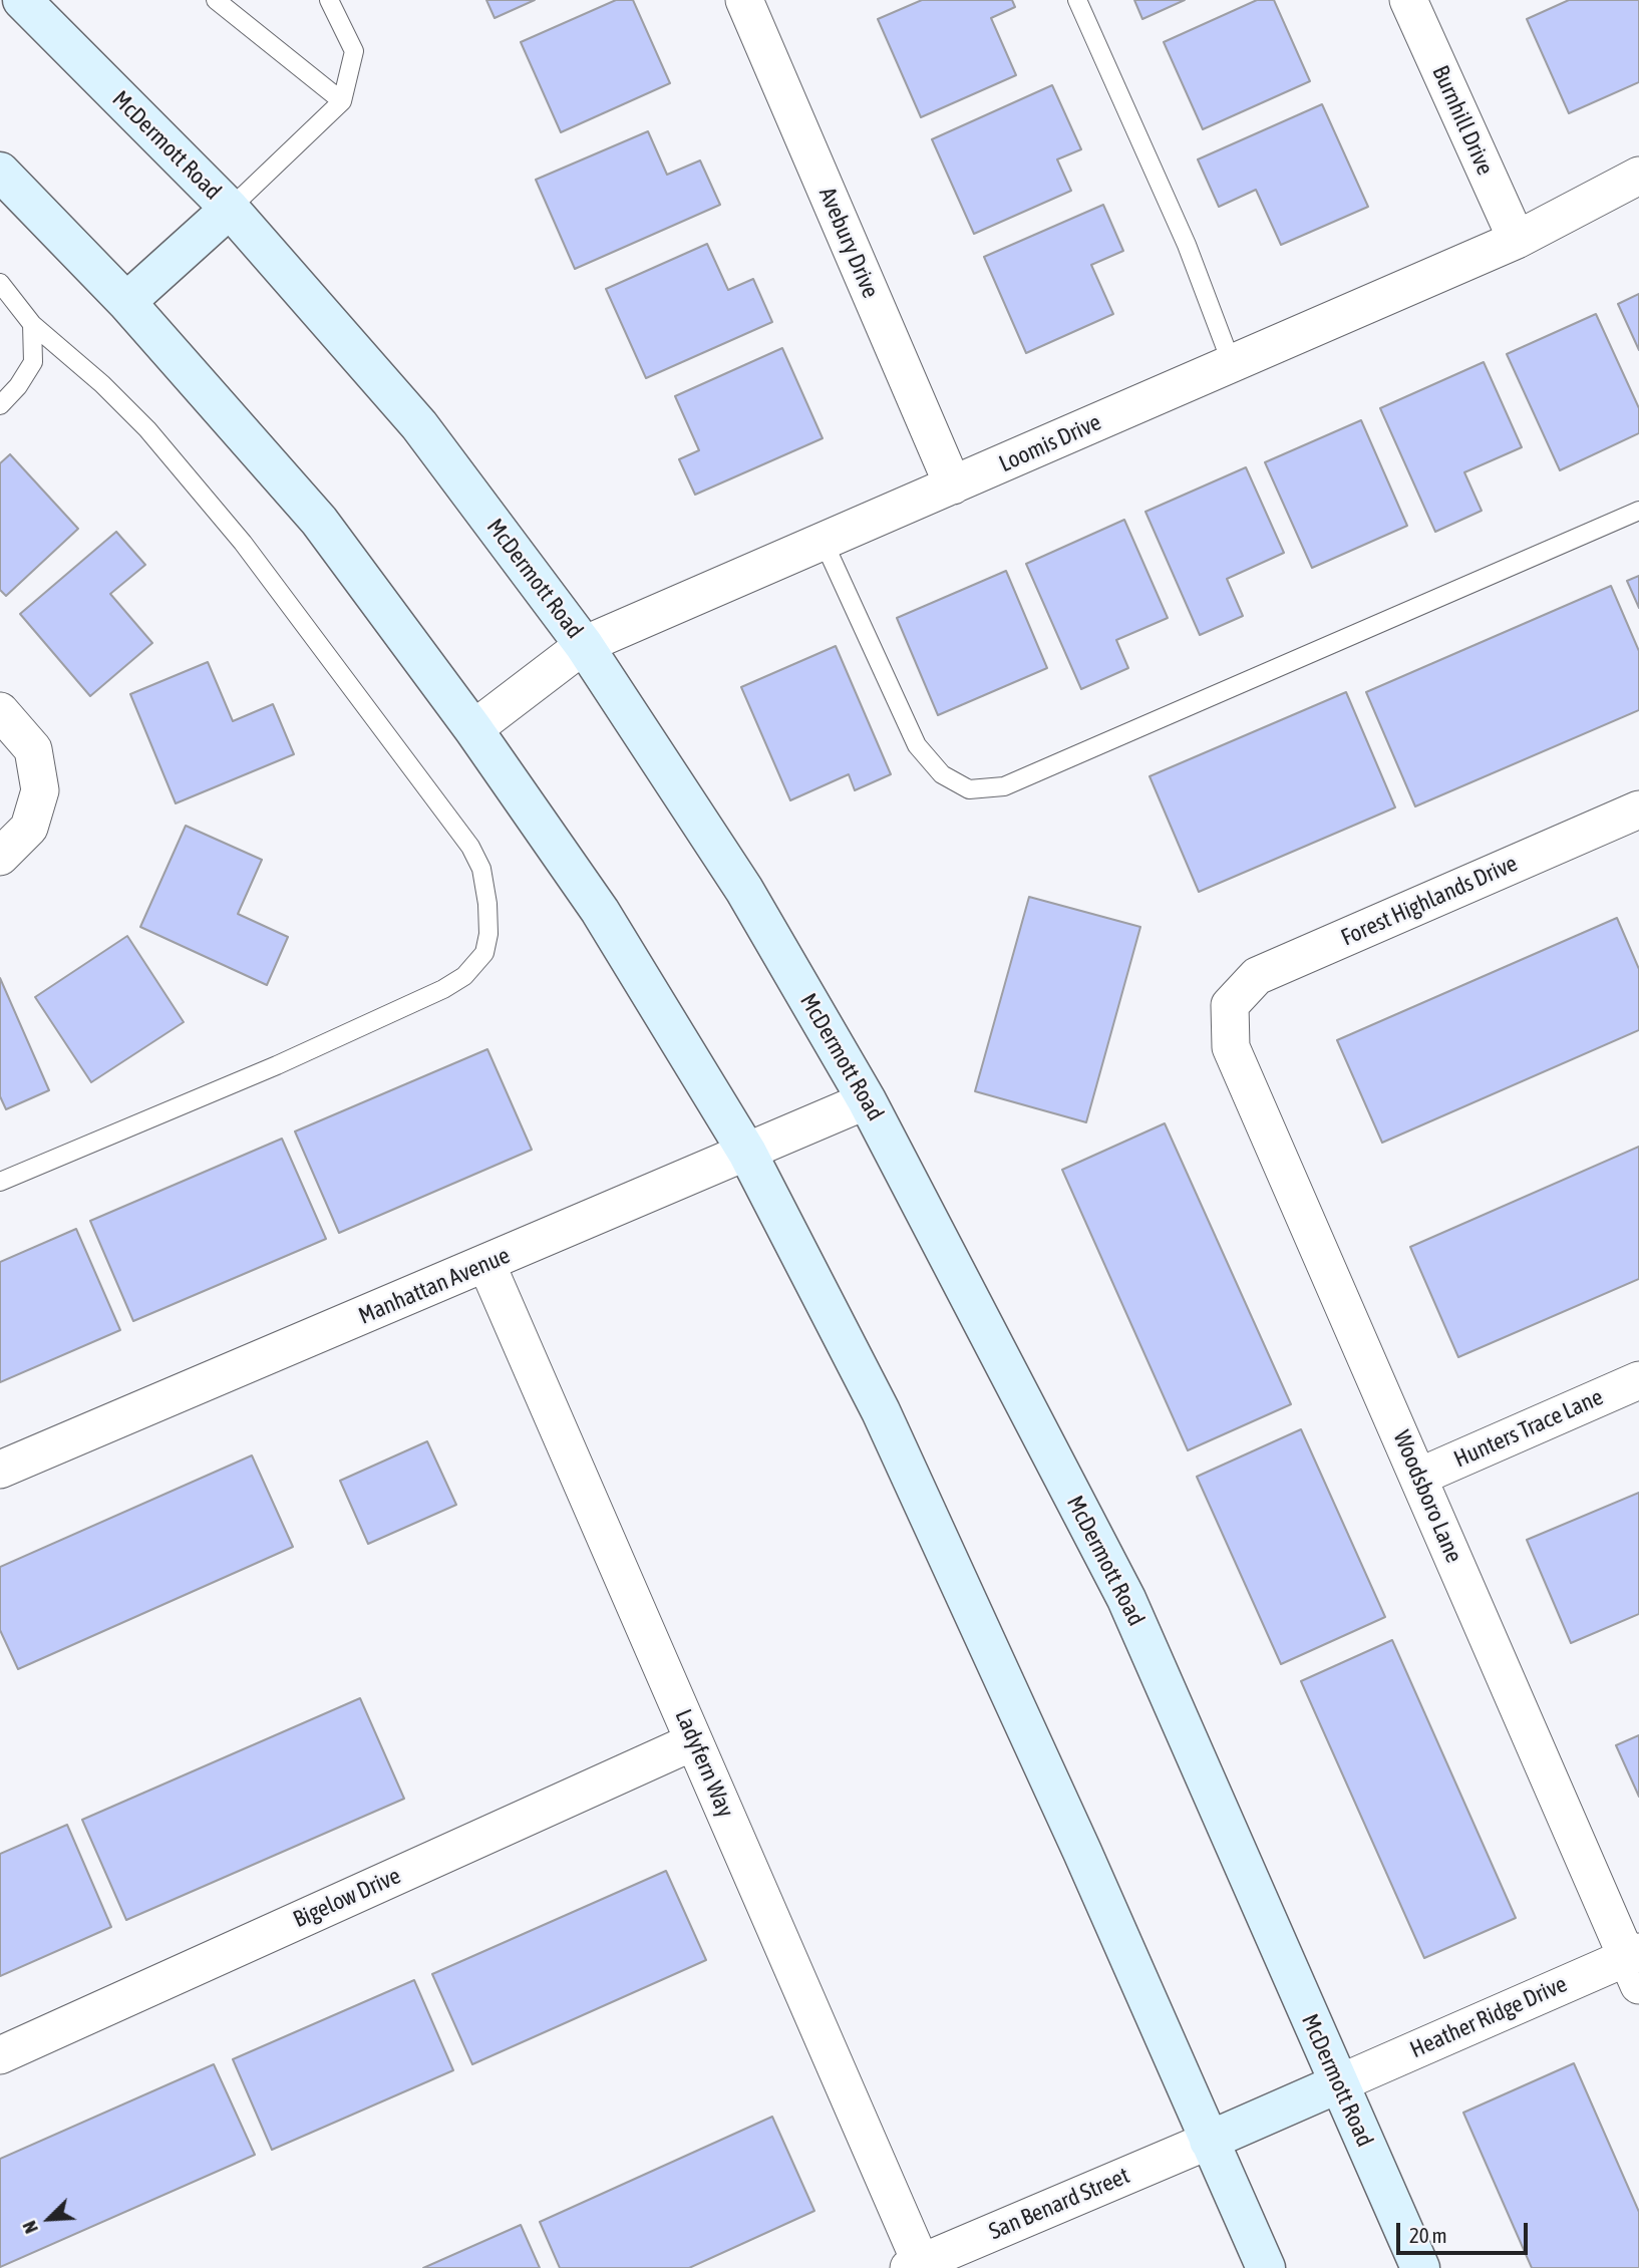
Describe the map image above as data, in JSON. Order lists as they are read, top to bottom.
{
  "streets": {
    "main road": ["McDermott Road"],
    "street": [
      "Burnhill Drive",
      "Avebury Drive",
      "Loomis Drive",
      "Forest Highlands Drive",
      "Manhattan Avenue",
      "Hunters Trace Lane",
      "Woodsboro Lane",
      "Ladyfern Way",
      "Bigelow Drive",
      "Heather Ridge Drive",
      "San Benard Street"
    ]
  },
  "crossings": [
    ["Burnhill Drive", "Loomis Drive"],
    ["McDermott Road", "Loomis Drive"],
    ["McDermott Road", "Manhattan Avenue"],
    ["McDermott Road", "Heather Ridge Drive"],
    ["Avebury Drive", "Loomis Drive"],
    ["Forest Highlands Drive", "Woodsboro Lane"],
    ["Manhattan Avenue", "Ladyfern Way"],
    ["Hunters Trace Lane", "Woodsboro Lane"],
    ["Woodsboro Lane", "Heather Ridge Drive"],
    ["Ladyfern Way", "Bigelow Drive"],
    ["Ladyfern Way", "San Benard Street"]
  ],
  "scale_bar": "20 m",
  "north": "bottom left"
}
